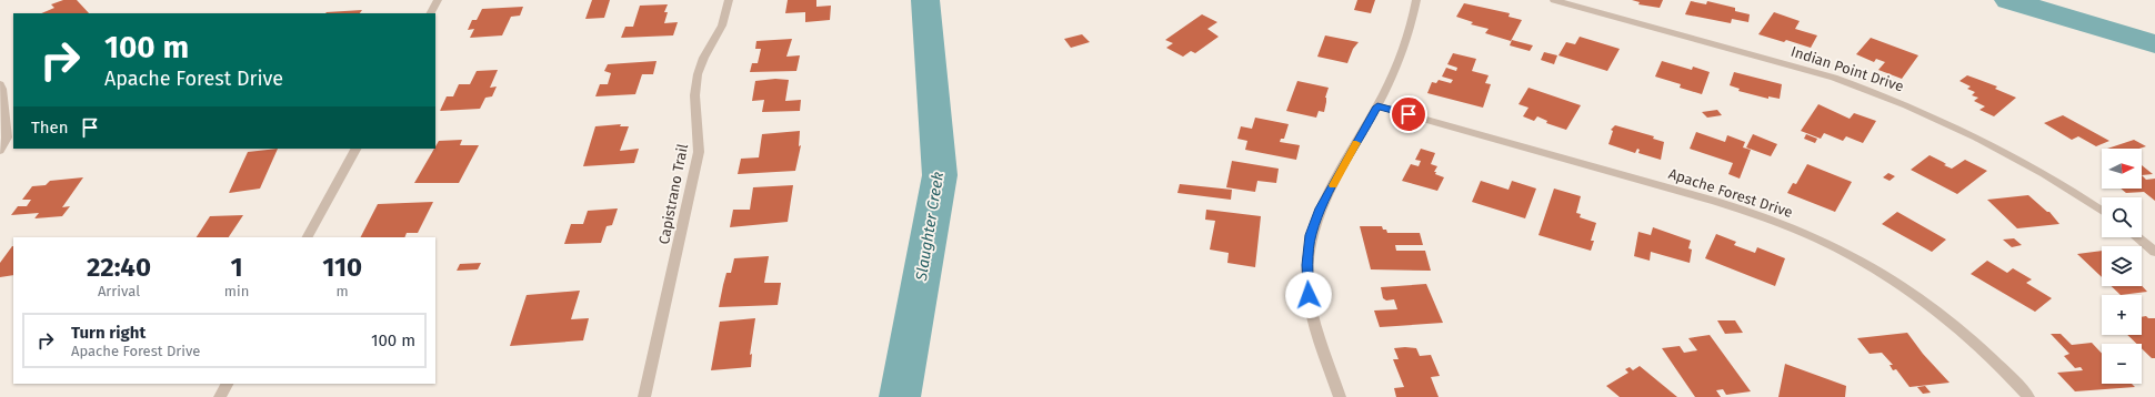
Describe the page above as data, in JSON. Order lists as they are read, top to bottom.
{
  "streets": {
    "street": ["Indian Point Drive", "Apache Forest Drive", "Capistrano Trail"]
  },
  "water": ["Slaughter Creek"],
  "north": "right",
  "page": {
    "turn": ["100 m", "Apache Forest Drive"],
    "then": "Then",
    "map_buttons": ["+", "−"],
    "eta": [
      "22:40",
      "Arrival",
      "1",
      "min",
      "110",
      "m"
    ],
    "list": [
      {
        "name": "Turn right",
        "note": "Apache Forest Drive",
        "value": "100 m"
      }
    ]
  }
}
